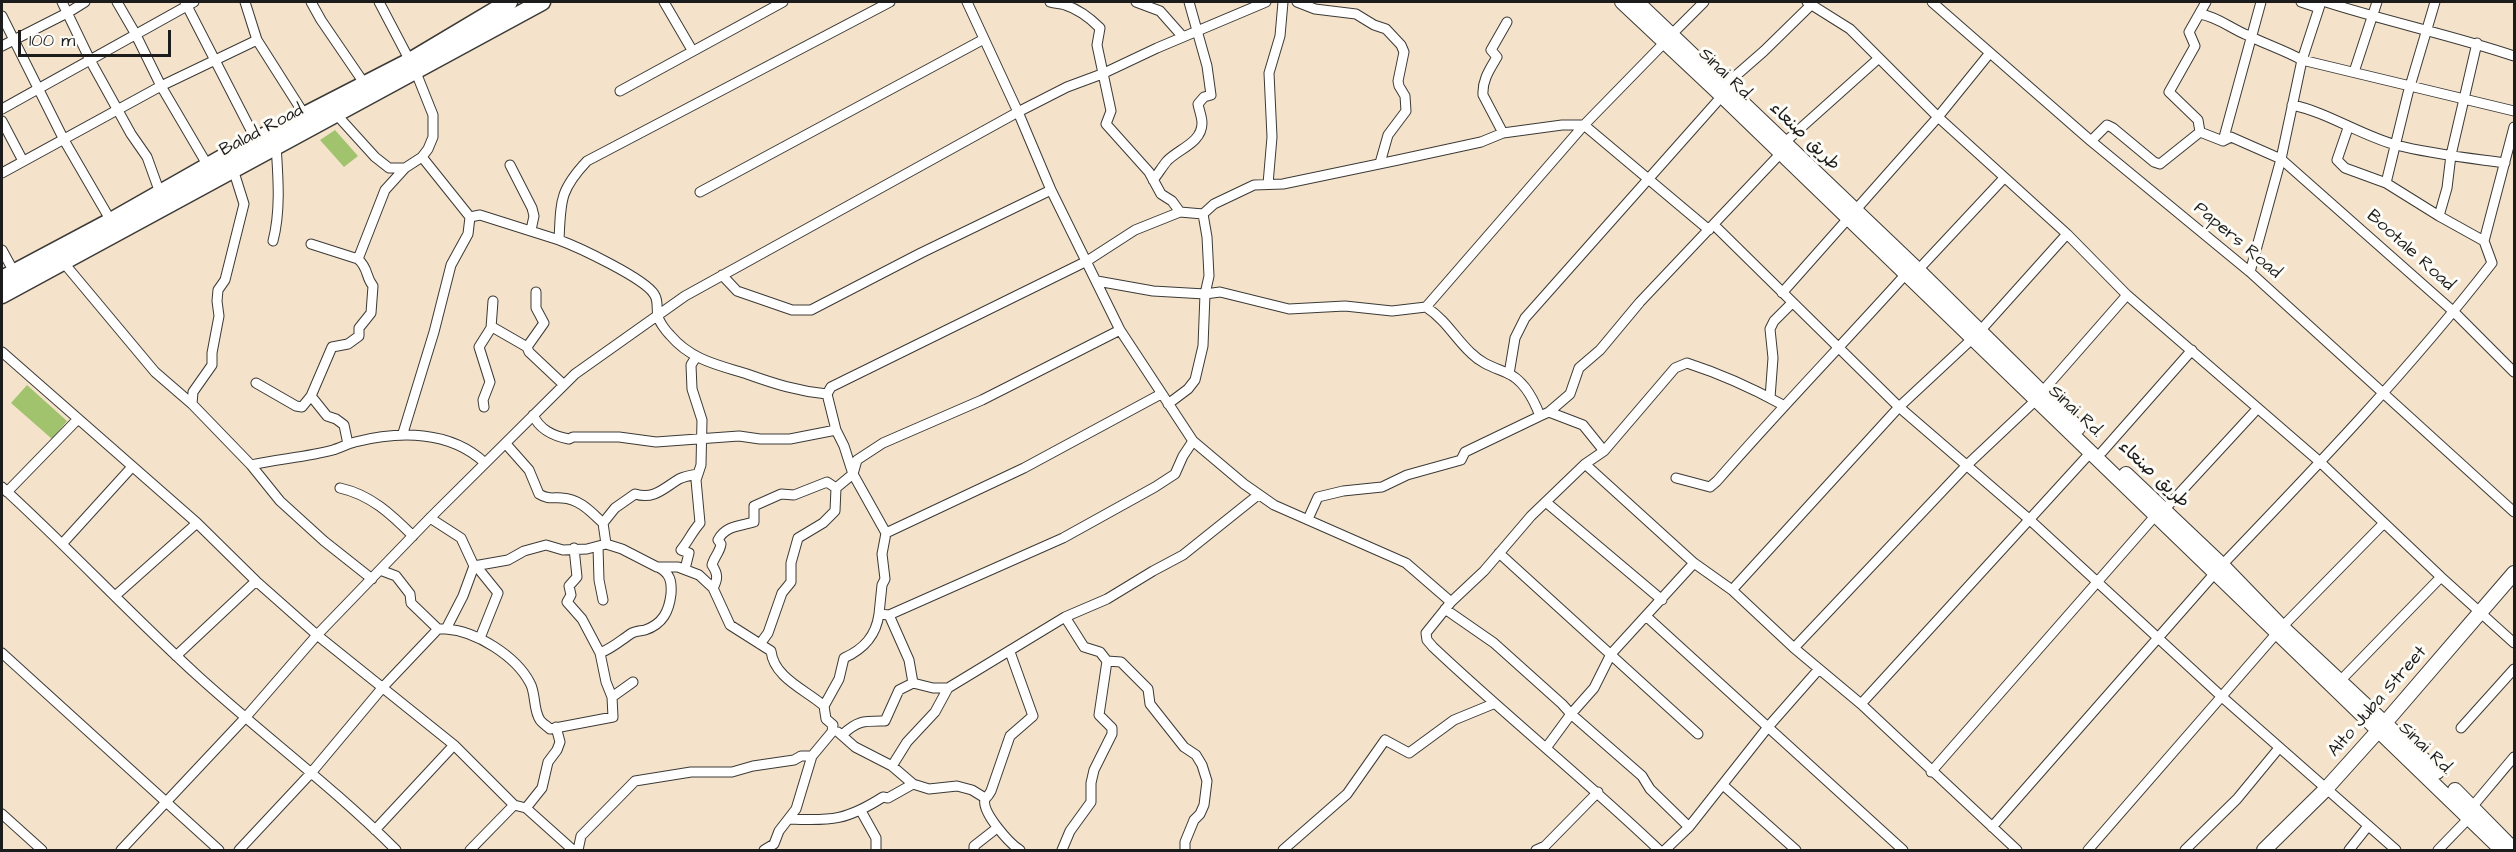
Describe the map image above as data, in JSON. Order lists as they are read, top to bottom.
{
  "streets": {
    "highway": ["Balad Road"],
    "main road": ["Sinai Rd.", "طريق صنعاء", "Alto Juba Street"],
    "street": ["Papers Road", "Bootale Road"]
  },
  "crossings": [
    ["Sinai Rd.", "طريق صنعاء"],
    ["Sinai Rd.", "Alto Juba Street"],
    ["طريق صنعاء", "Alto Juba Street"]
  ],
  "scale_bar": "100 m"
}
